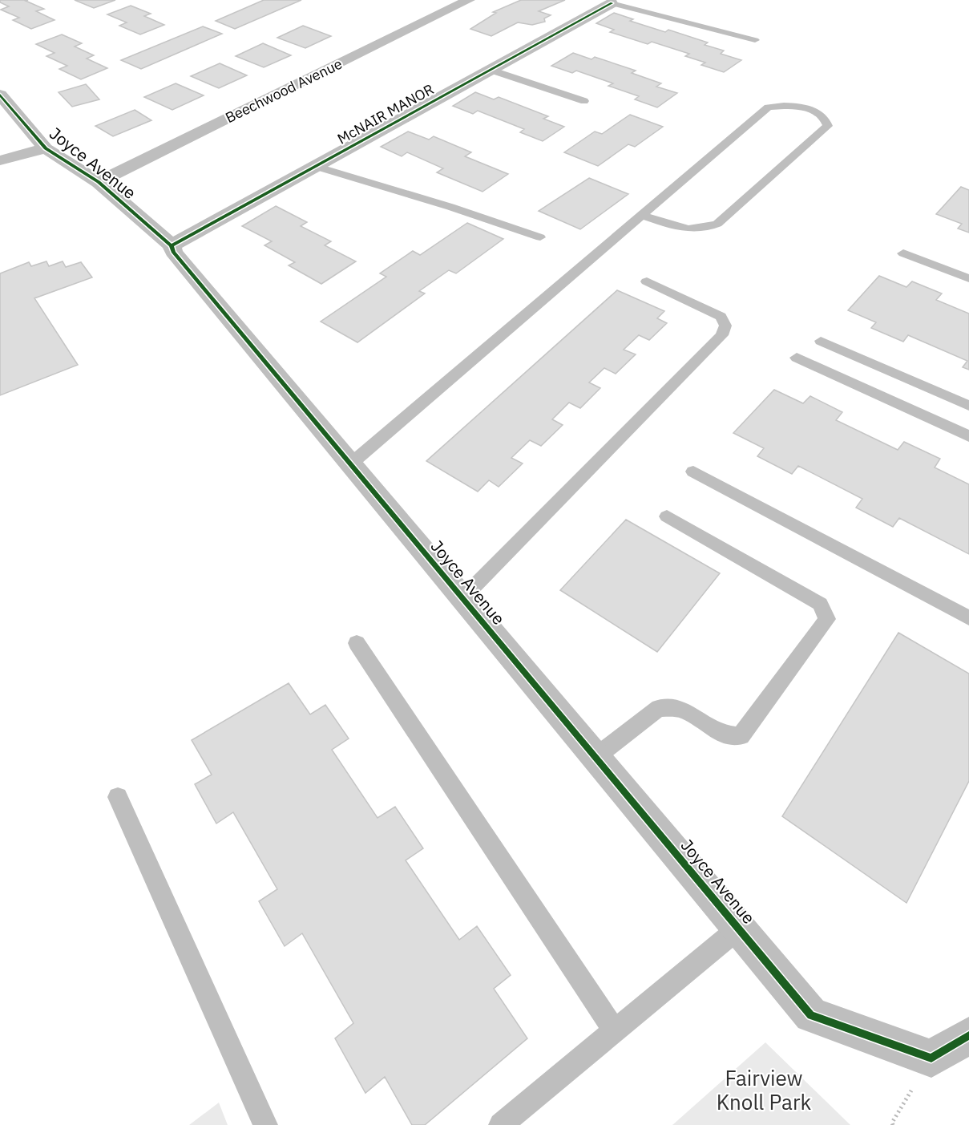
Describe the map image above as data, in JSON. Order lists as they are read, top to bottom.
{
  "streets": {
    "street": ["Beechwood Avenue", "McNAIR MANOR", "Joyce Avenue"]
  },
  "crossings": [
    ["Beechwood Avenue", "Joyce Avenue"],
    ["McNAIR MANOR", "Joyce Avenue"]
  ],
  "parks": ["Fairview Knoll Park"]
}
